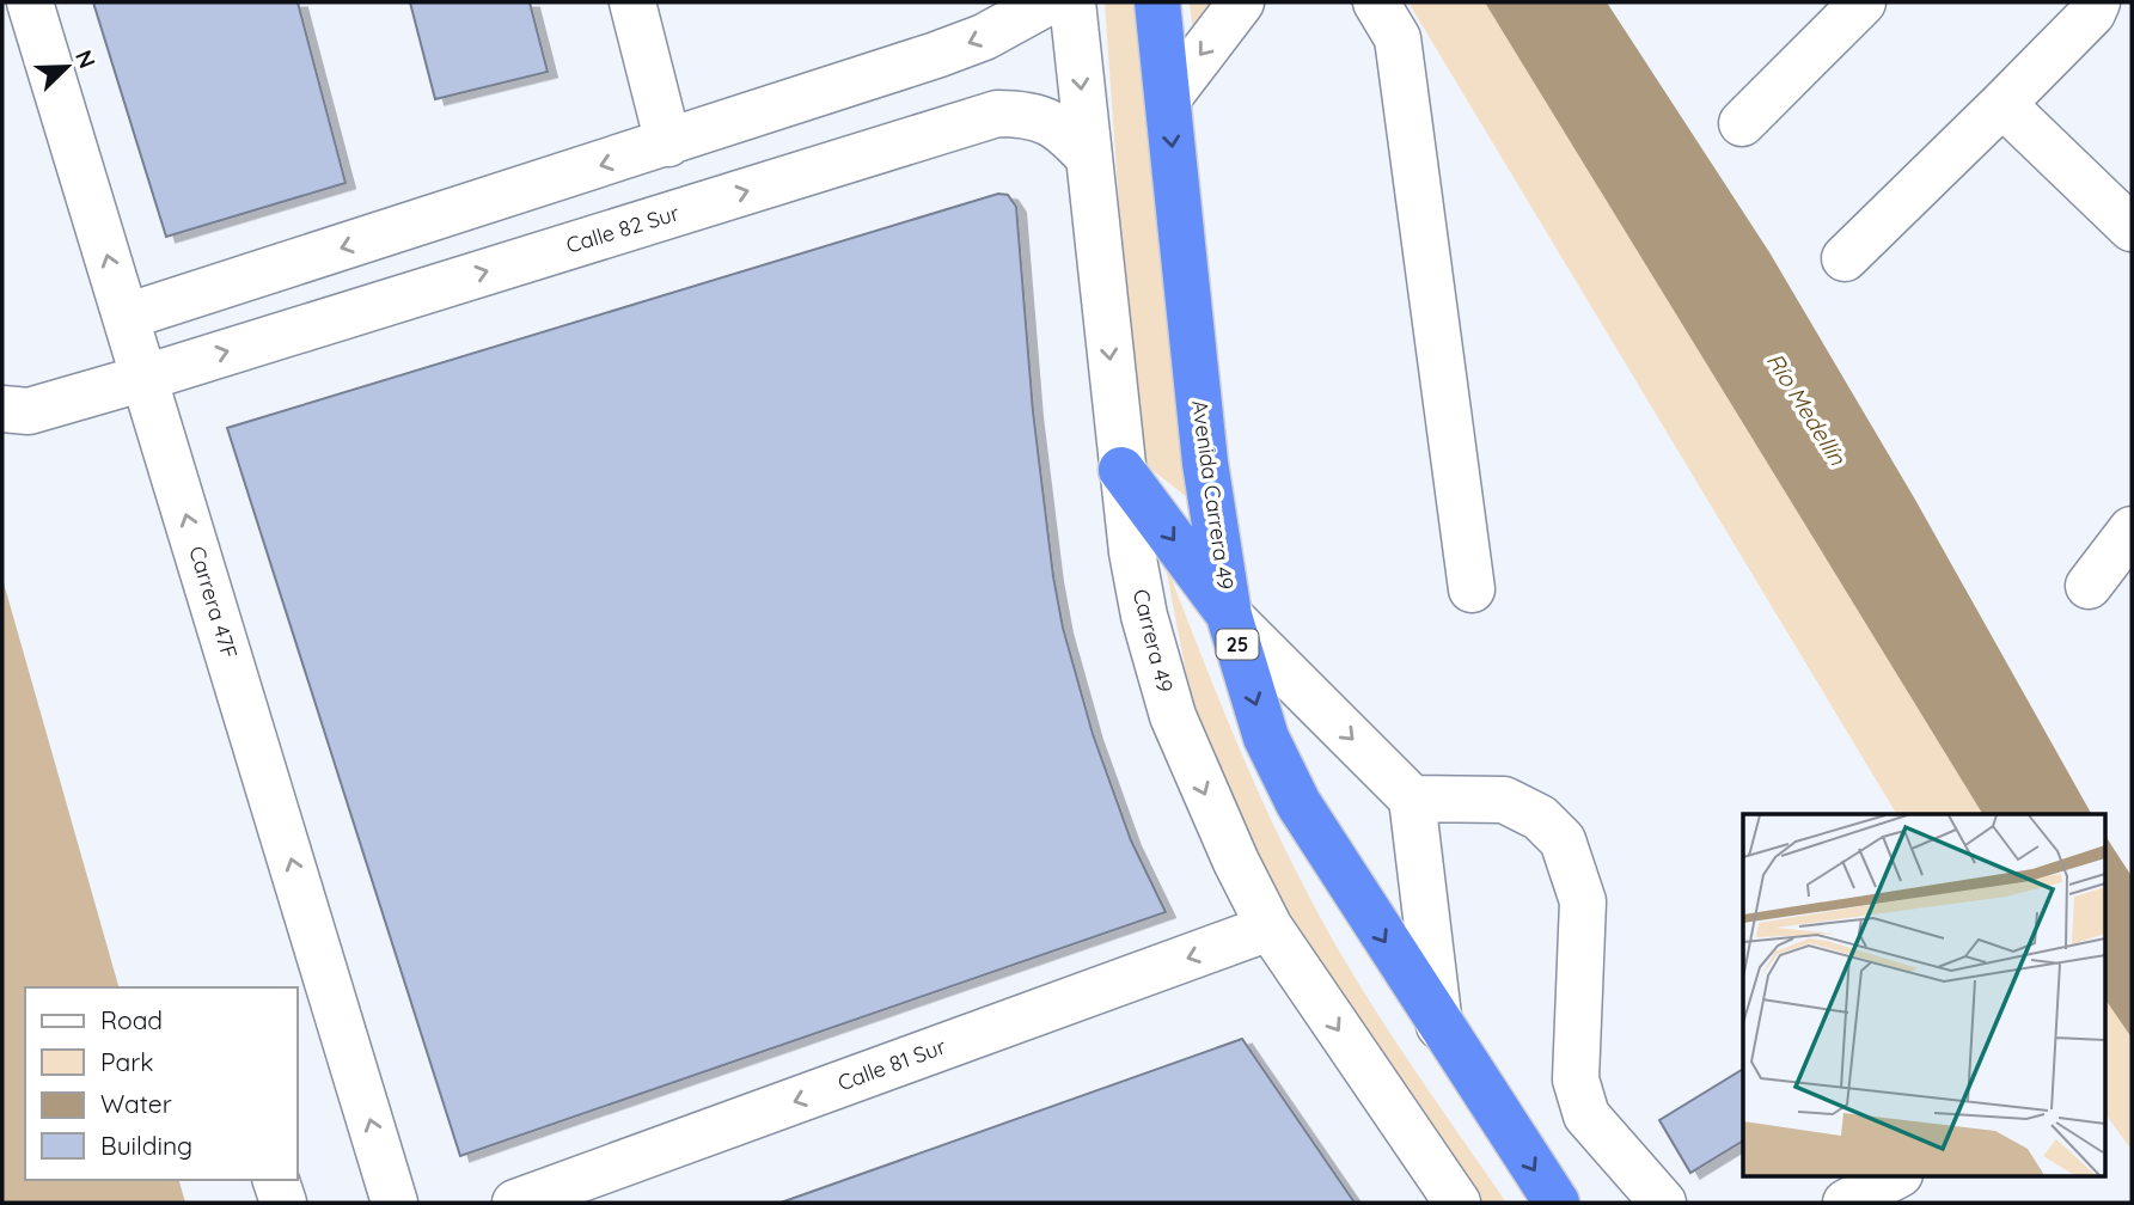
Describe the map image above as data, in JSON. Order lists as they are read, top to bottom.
{
  "streets": {
    "highway": ["Avenida Carrera 49", "25"],
    "street": [
      "Calle 82 Sur",
      "Carrera 47F",
      "Carrera 49",
      "Calle 81 Sur"
    ]
  },
  "crossings": [
    ["Calle 82 Sur", "Carrera 47F"],
    ["Calle 82 Sur", "Carrera 49"],
    ["Carrera 49", "Calle 81 Sur"]
  ],
  "one_way": ["Avenida Carrera 49", "Carrera 47F", "Calle 81 Sur"],
  "water": ["Río Medellín"],
  "legend": [
    "Road",
    "Park",
    "Water",
    "Building"
  ],
  "north": "top right"
}
